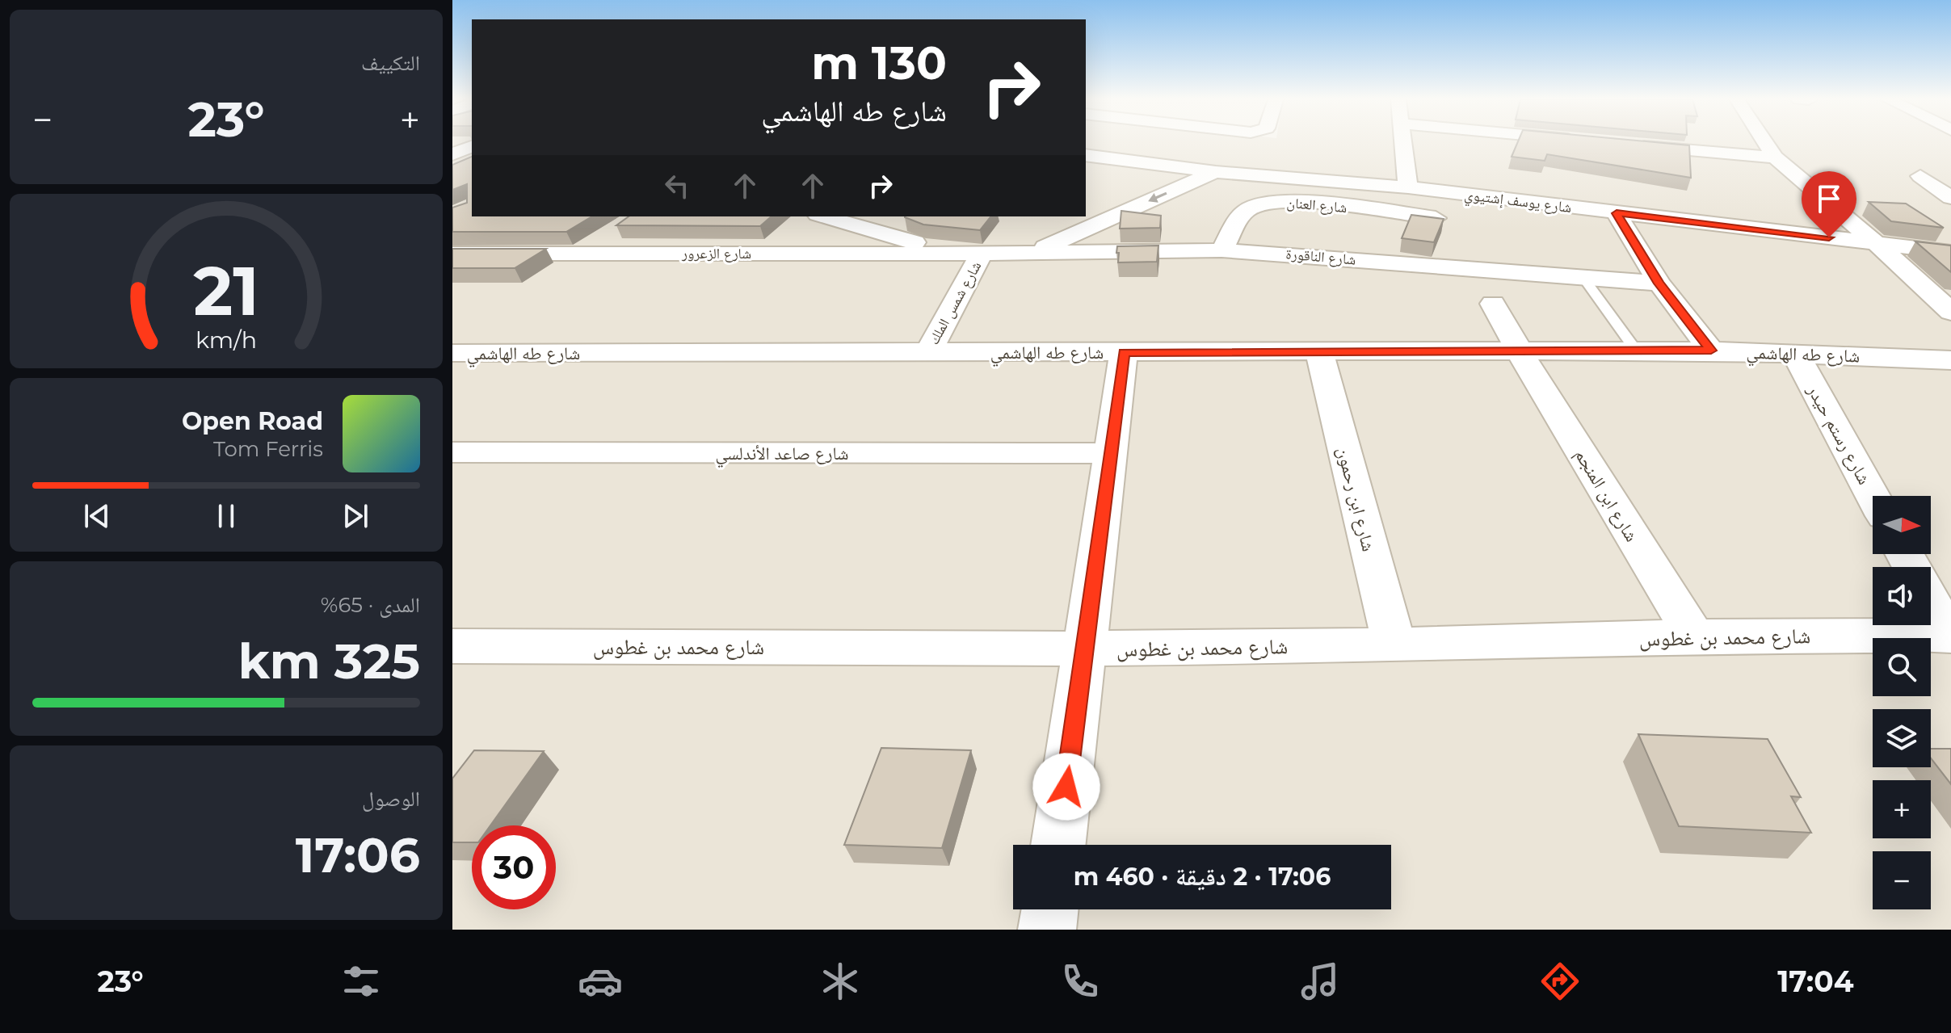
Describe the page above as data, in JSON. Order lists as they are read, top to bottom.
{
  "streets": {
    "street": [
      "شارع يوسف إشتيوي",
      "شارع العنان",
      "شارع الزعرور",
      "شارع الناقورة",
      "شارع شمس الملك",
      "شارع طه الهاشمي",
      "شارع رستم حيدر",
      "شارع صاعد الأندلسي",
      "شارع ابن المنجم",
      "شارع ابن رحمون",
      "شارع محمد بن غطوس"
    ]
  },
  "crossings": [
    ["شارع العنان", "شارع الناقورة"],
    ["شارع الزعرور", "شارع الناقورة"],
    ["شارع الزعرور", "شارع شمس الملك"],
    ["شارع الناقورة", "شارع شمس الملك"],
    ["شارع شمس الملك", "شارع طه الهاشمي"],
    ["شارع طه الهاشمي", "شارع رستم حيدر"],
    ["شارع طه الهاشمي", "شارع ابن المنجم"],
    ["شارع طه الهاشمي", "شارع ابن رحمون"],
    ["شارع ابن المنجم", "شارع محمد بن غطوس"],
    ["شارع ابن رحمون", "شارع محمد بن غطوس"]
  ],
  "north": "right",
  "page": {
    "tile": [
      "التكييف",
      ["المدى · 65%", "325 km"],
      ["الوصول", "17:06"]
    ],
    "turn": ["130 m", "شارع طه الهاشمي"],
    "heat": ["−", "23°", "+"],
    "song": ["Open Road", "Tom Ferris"],
    "map_buttons": ["+", "−"],
    "limit": "30",
    "trip": "17:06 · 2 دقيقة · 460 m",
    "tabs": ["17:04", "23°"],
    "gauge": ["21", "km/h"]
  }
}
